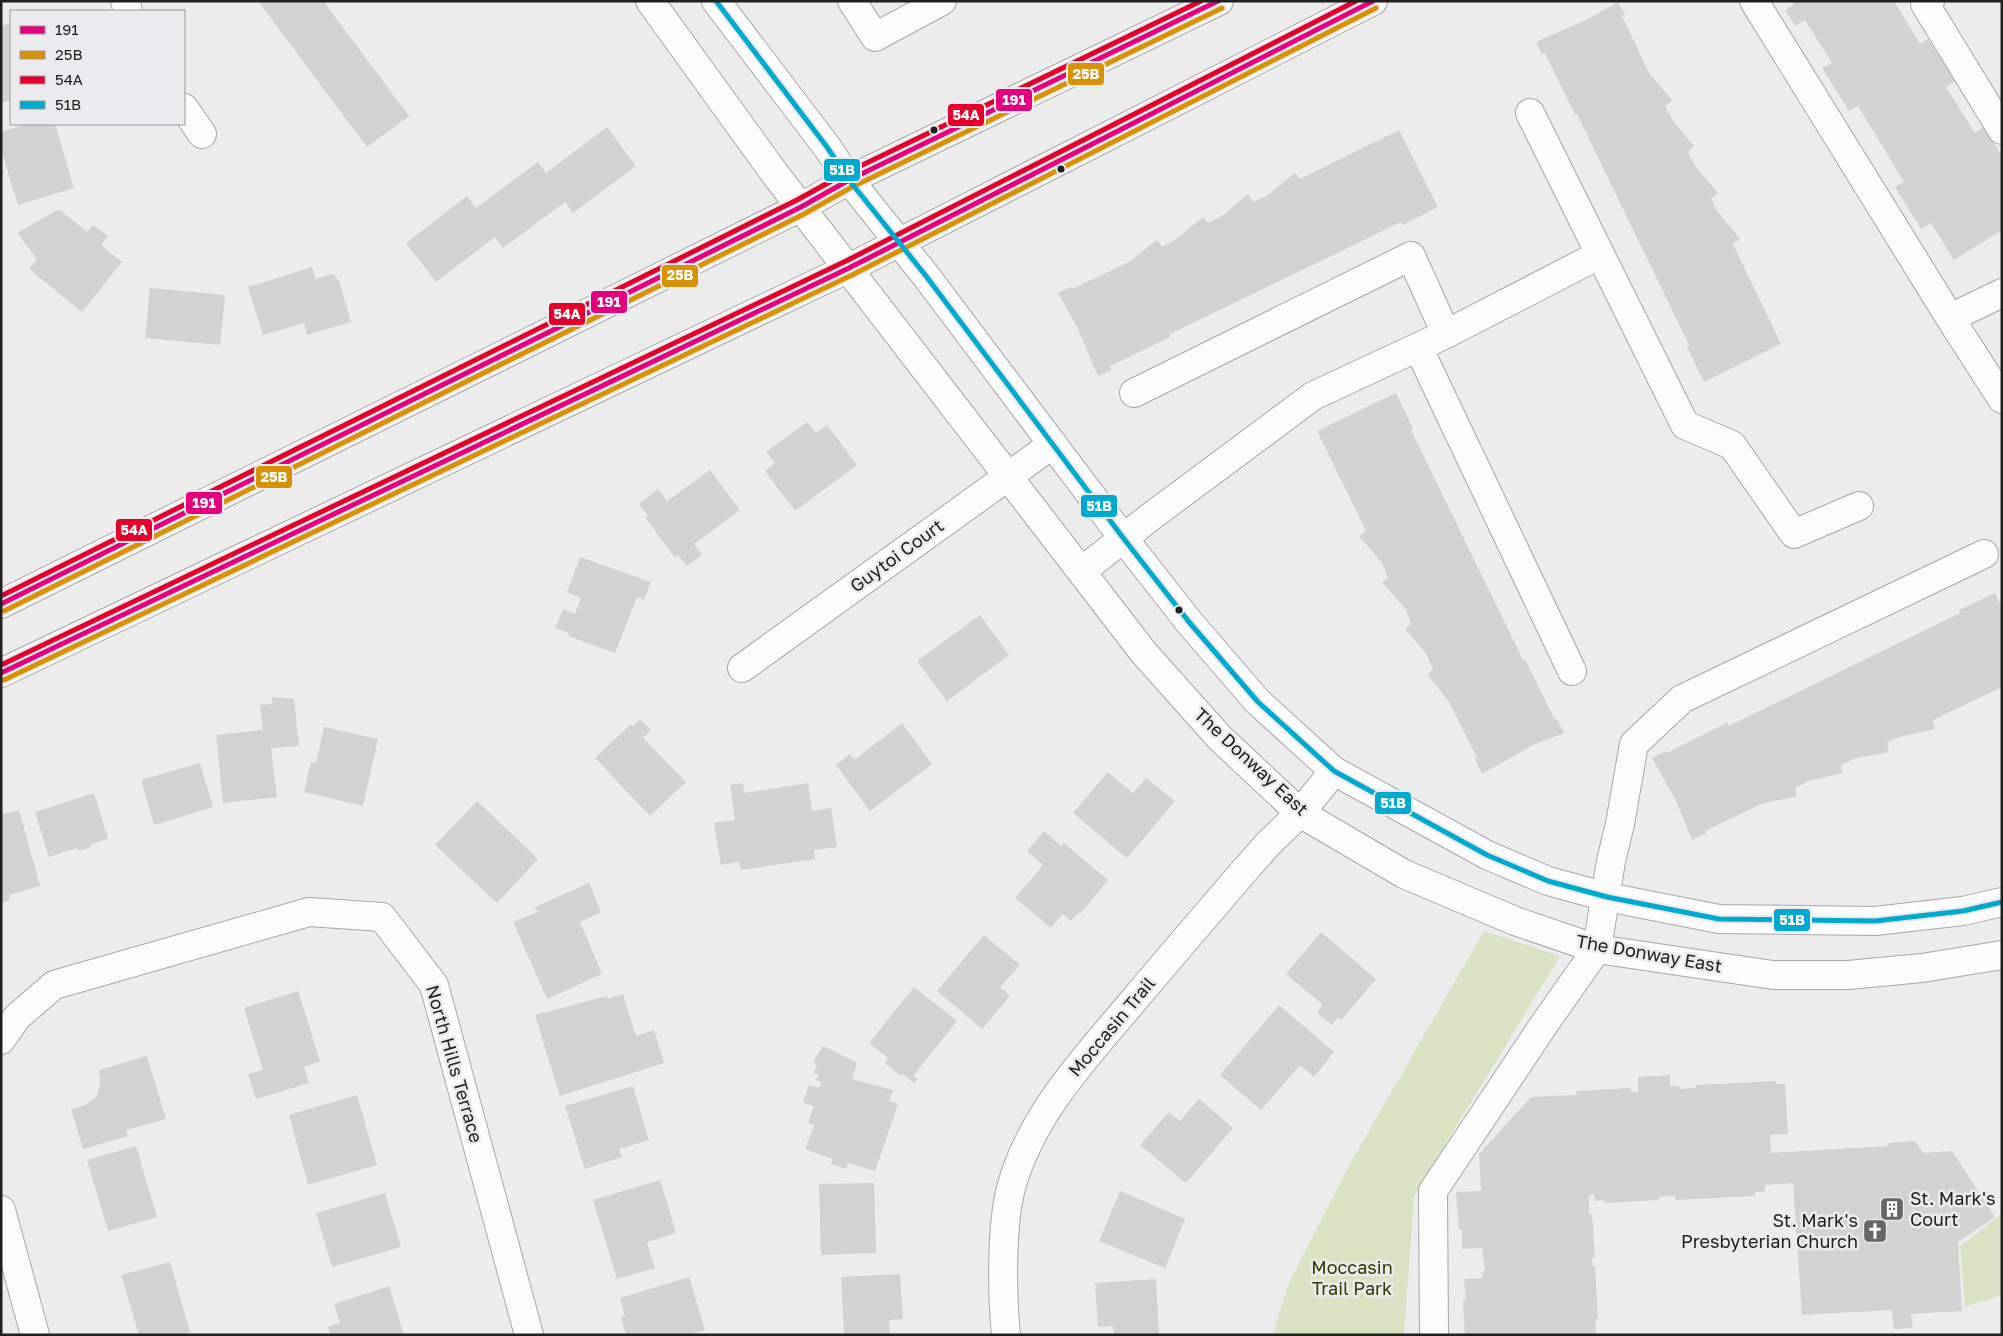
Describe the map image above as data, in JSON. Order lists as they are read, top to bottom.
{
  "streets": {
    "street": [
      "Guytoi Court",
      "The Donway East",
      "Moccasin Trail",
      "North Hills Terrace"
    ]
  },
  "crossings": [
    ["Guytoi Court", "The Donway East"],
    ["The Donway East", "Moccasin Trail"]
  ],
  "parks": ["Moccasin Trail Park"],
  "places": {
    "building": ["St. Mark's Court"],
    "church": ["St. Mark's Presbyterian Church"]
  },
  "lines": [
    "transit line 191",
    "transit line 54A",
    "transit line 51B",
    "transit line 25B"
  ],
  "legend": [
    "191",
    "25B",
    "54A",
    "51B"
  ]
}
